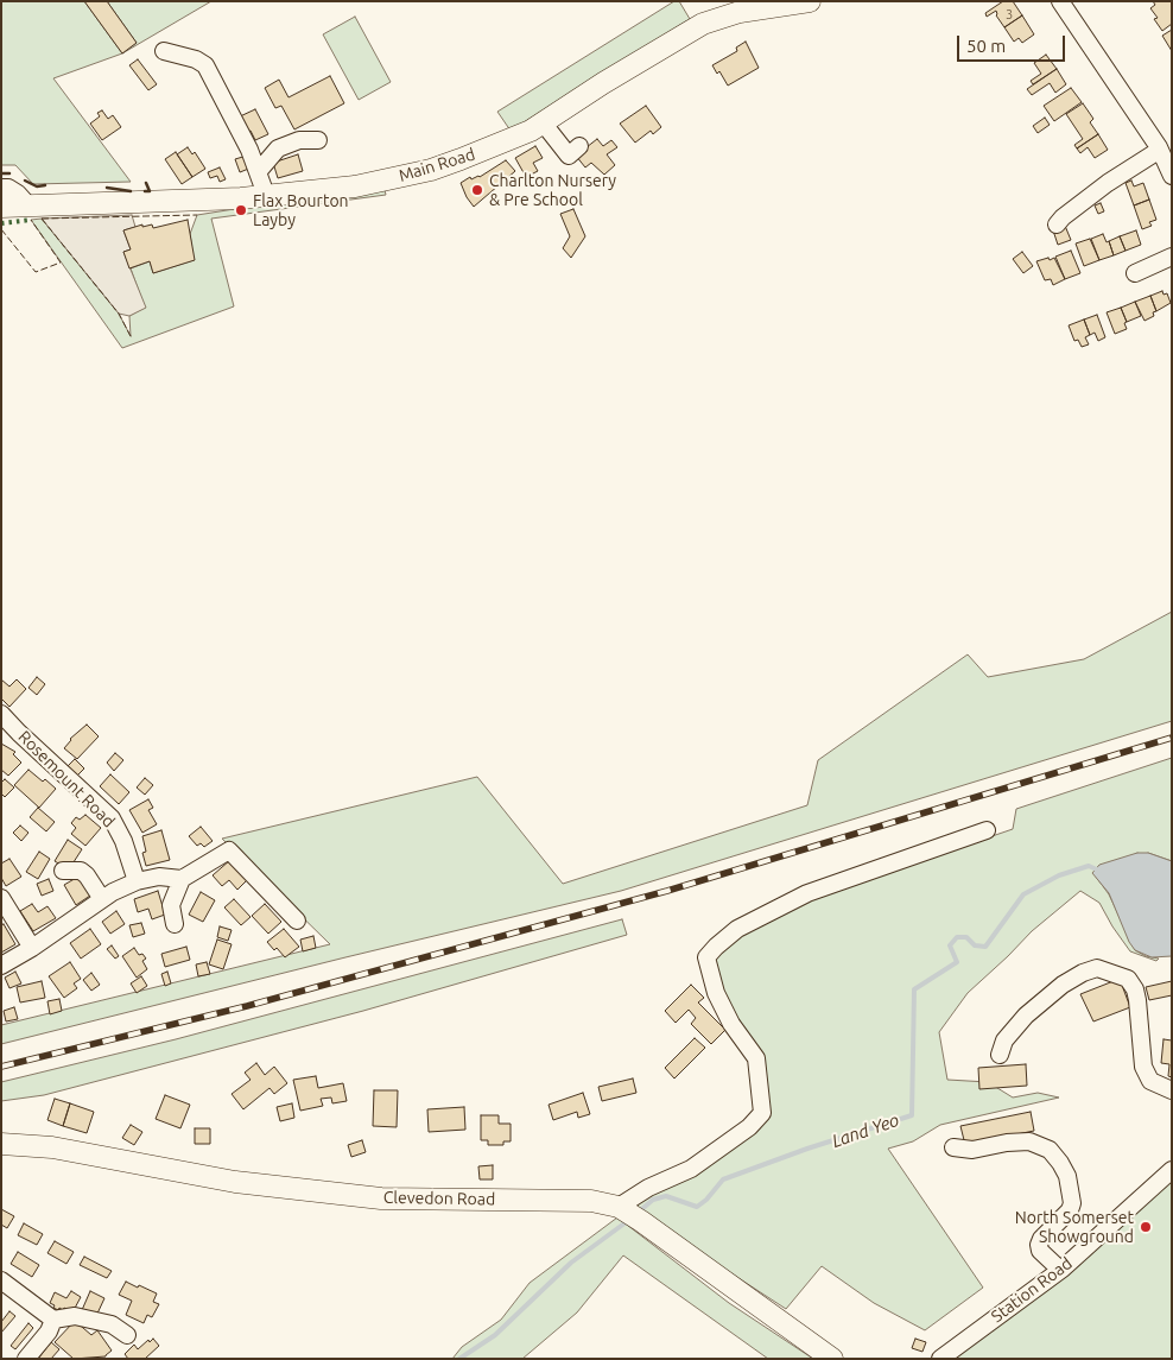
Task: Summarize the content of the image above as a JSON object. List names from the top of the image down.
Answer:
{
  "streets": {
    "main road": ["Main Road", "Clevedon Road"],
    "street": ["Rosemount Road", "Station Road"]
  },
  "water": ["Land Yeo"],
  "places": ["Charlton Nursery & Pre School", "Flax Bourton Layby", "North Somerset Showground"],
  "house_numbers": ["3"],
  "scale_bar": "50 m"
}
